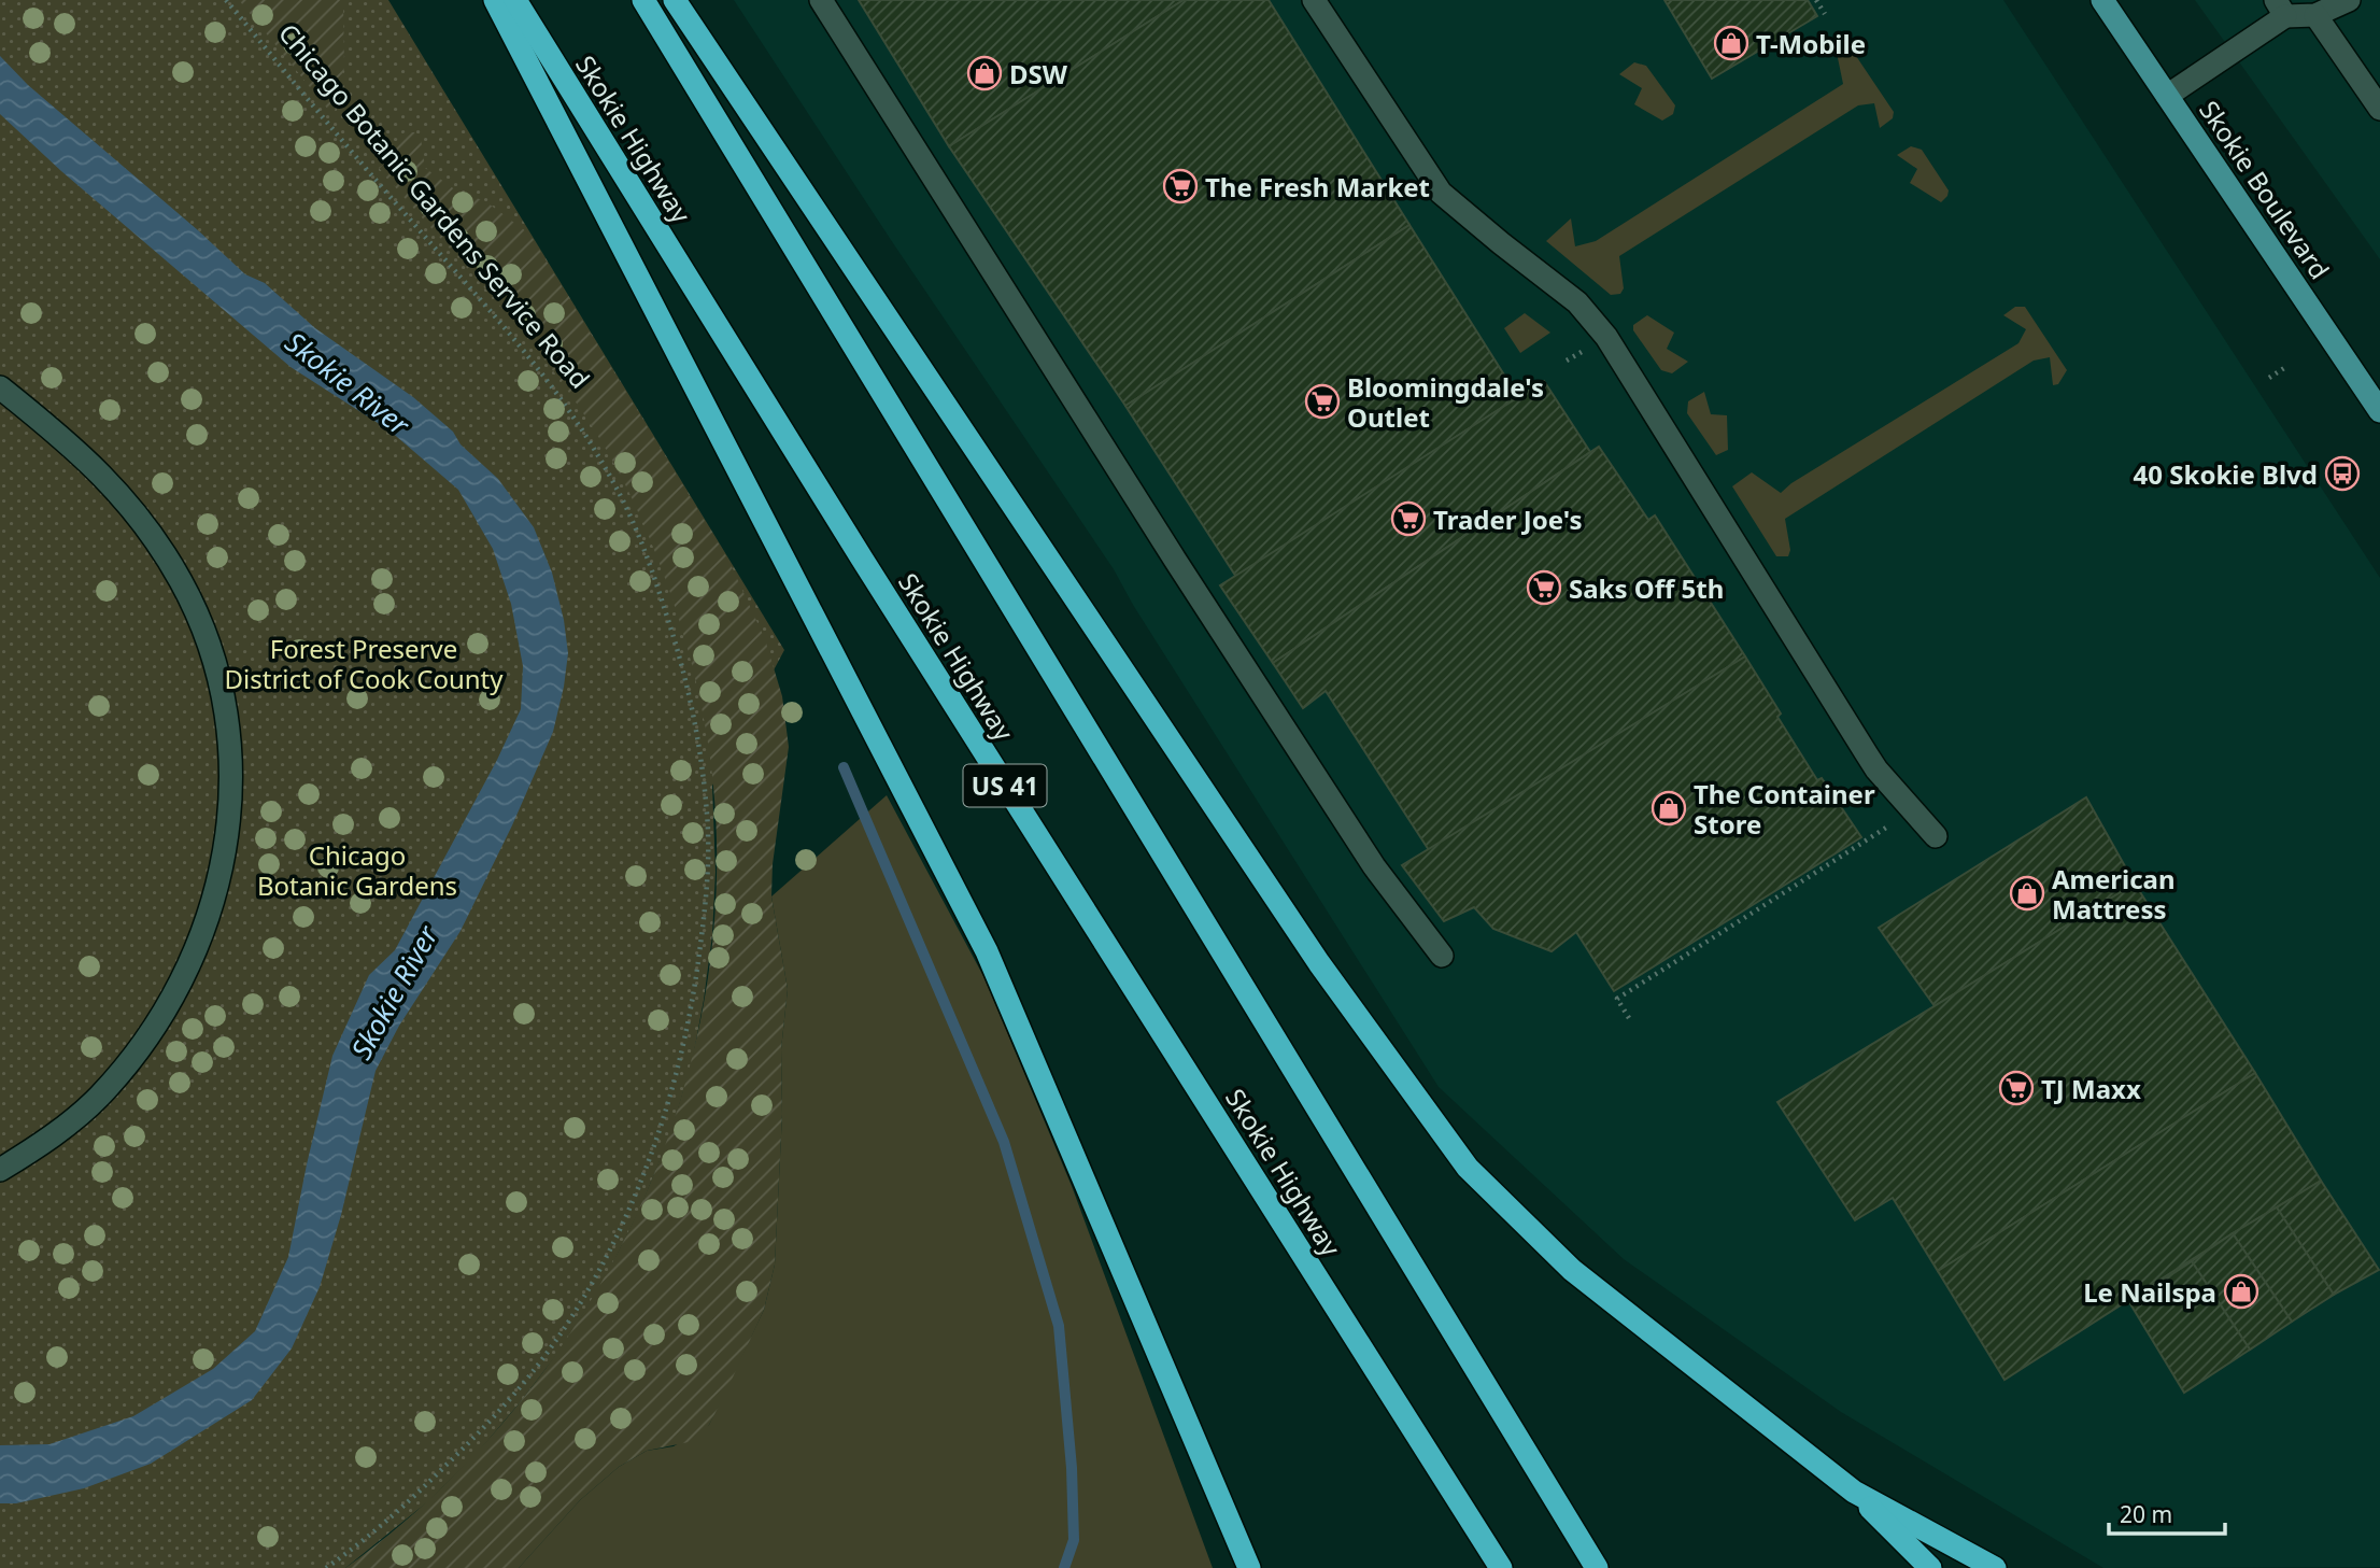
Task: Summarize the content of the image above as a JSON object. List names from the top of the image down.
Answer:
{
  "streets": {
    "highway": ["Skokie Highway", "US 41"],
    "main road": ["Skokie Boulevard"],
    "path": ["Chicago Botanic Gardens Service Road"]
  },
  "water": ["Skokie River"],
  "parks": ["Forest Preserve District of Cook County", "Chicago Botanic Gardens"],
  "places": {
    "shop": [
      "T-Mobile",
      "DSW",
      "The Container Store",
      "American Mattress",
      "Le Nailspa"
    ],
    "supermarket": [
      "The Fresh Market",
      "Bloomingdale's Outlet",
      "Trader Joe's",
      "Saks Off 5th",
      "TJ Maxx"
    ],
    "bus stop": ["40 Skokie Blvd"]
  },
  "scale_bar": "20 m"
}
